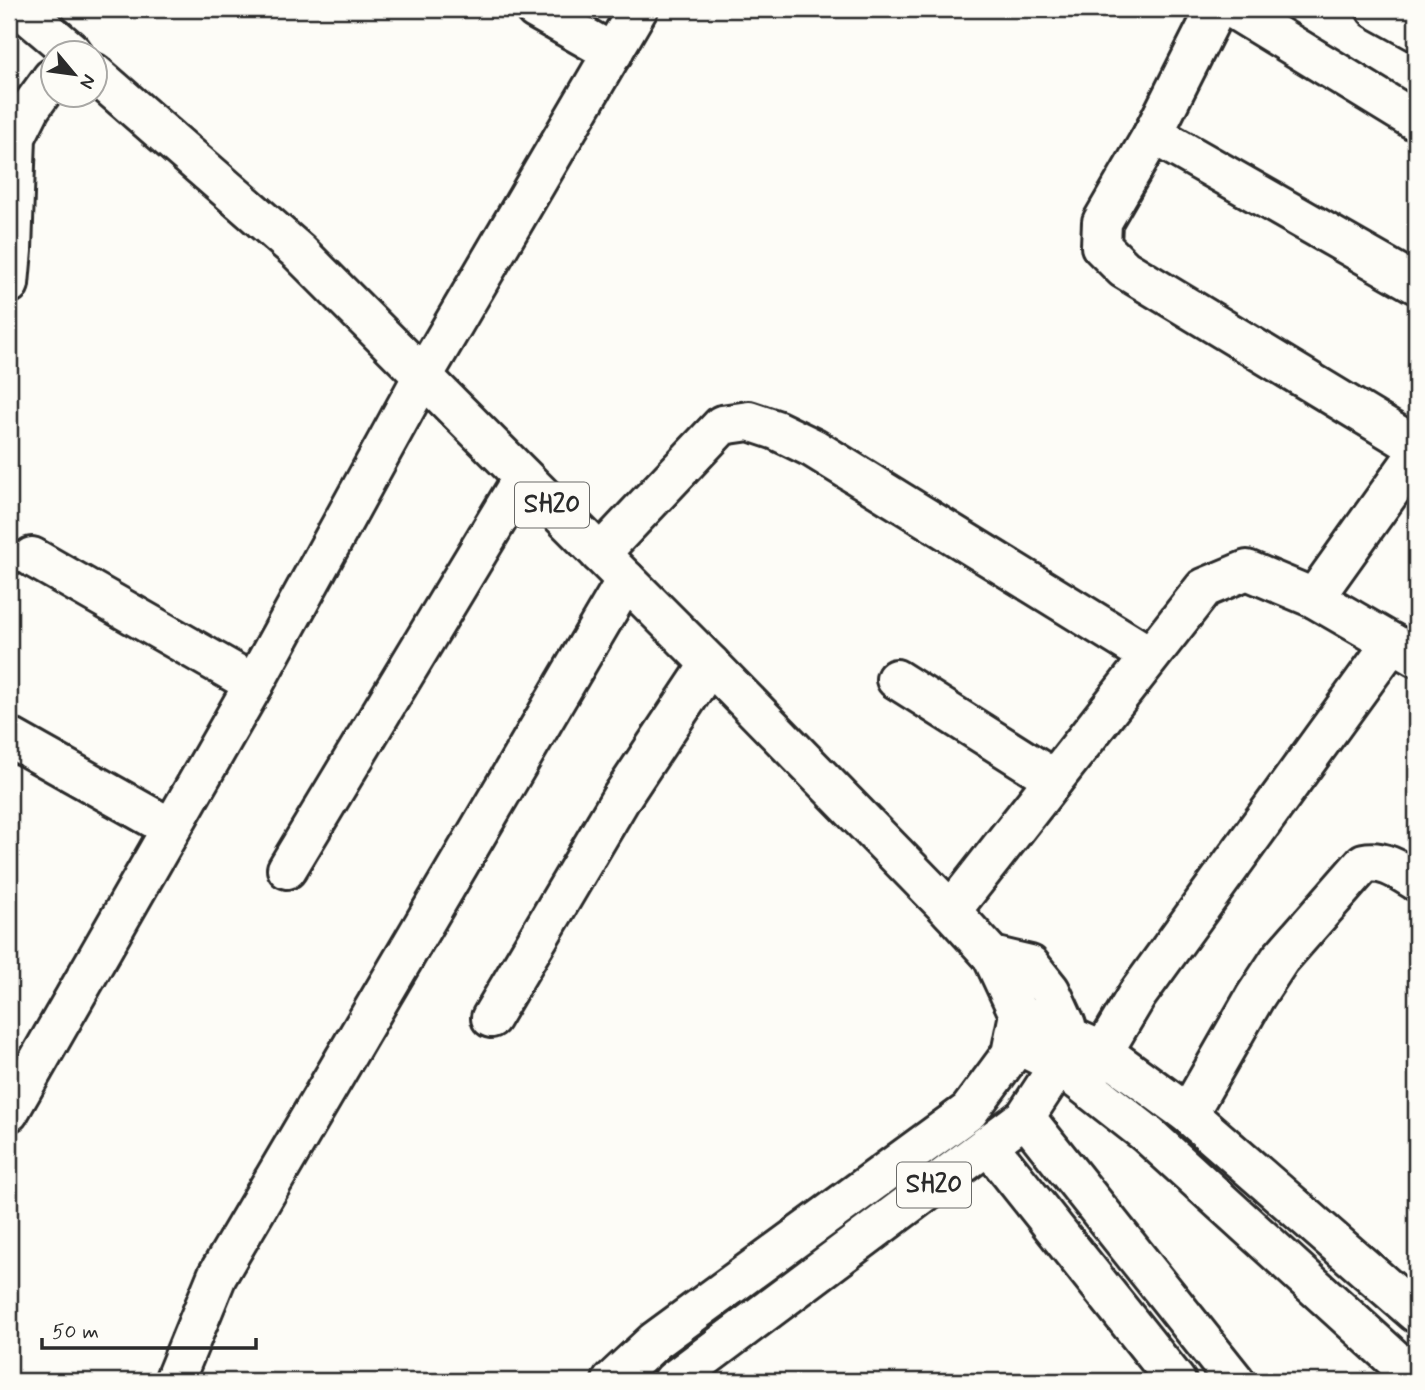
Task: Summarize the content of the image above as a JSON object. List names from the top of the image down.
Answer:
{
  "streets": {
    "street": ["SH20"]
  },
  "scale_bar": "50 m",
  "north": "bottom right"
}
